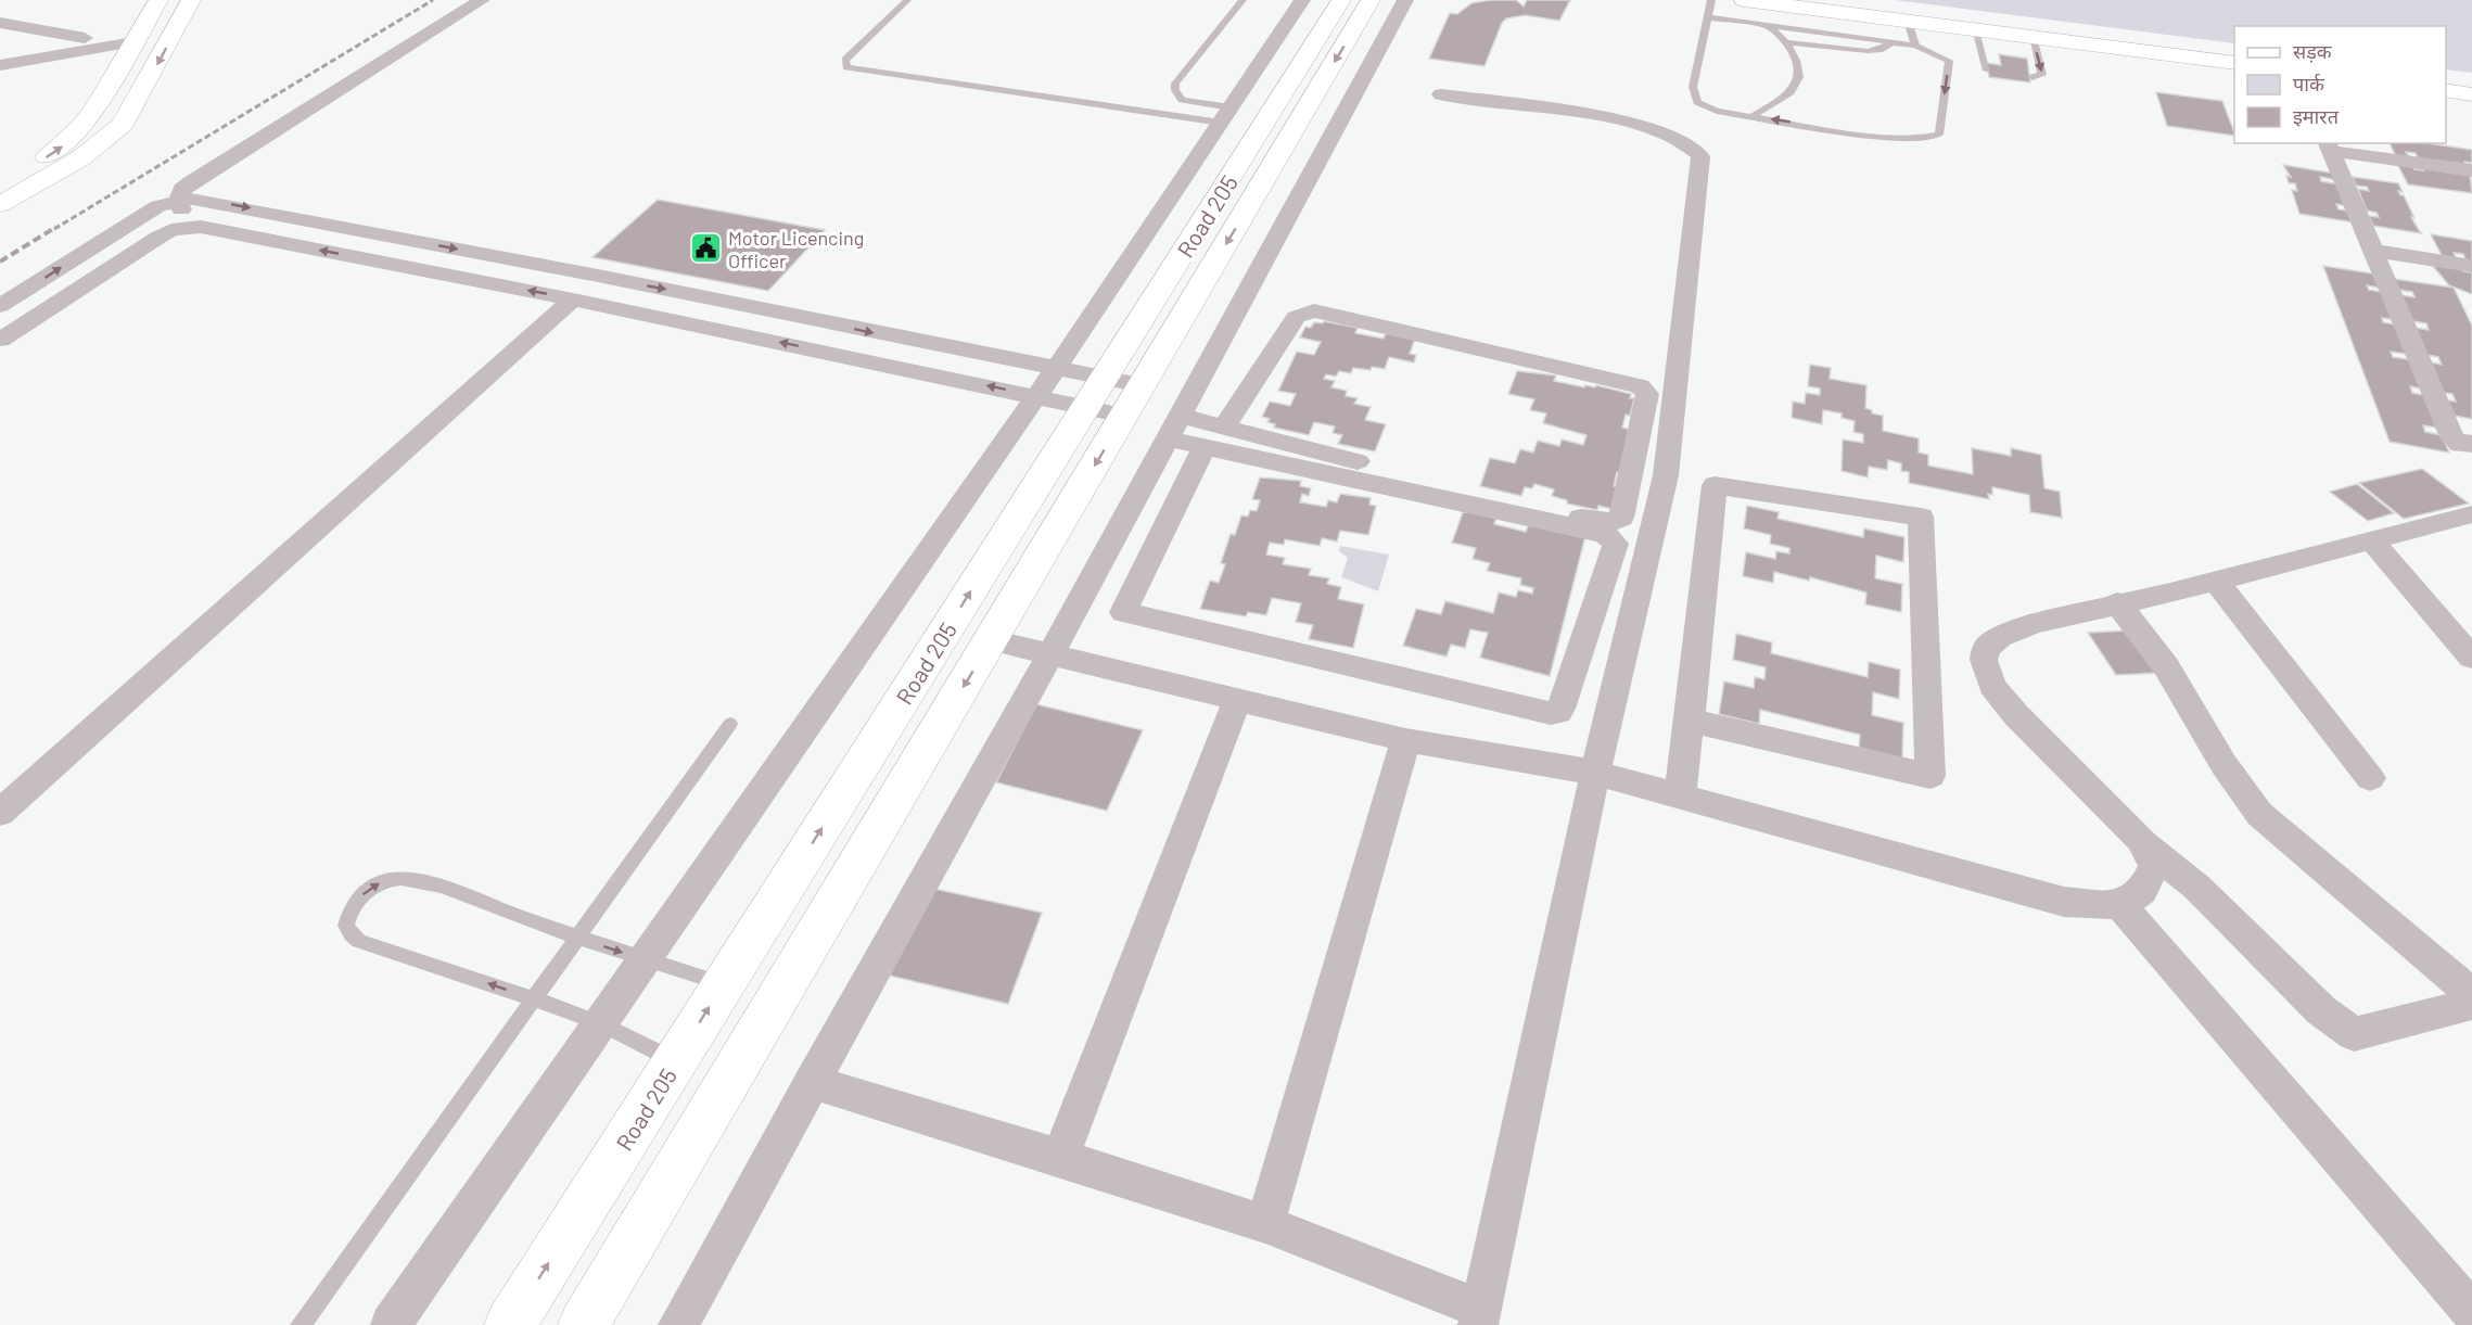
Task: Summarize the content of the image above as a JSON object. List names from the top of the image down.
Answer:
{
  "streets": {
    "main road": ["Road 205"]
  },
  "places": {
    "public building": ["Motor Licencing Officer"]
  },
  "legend": ["सड़क", "पार्क", "इमारत"]
}
